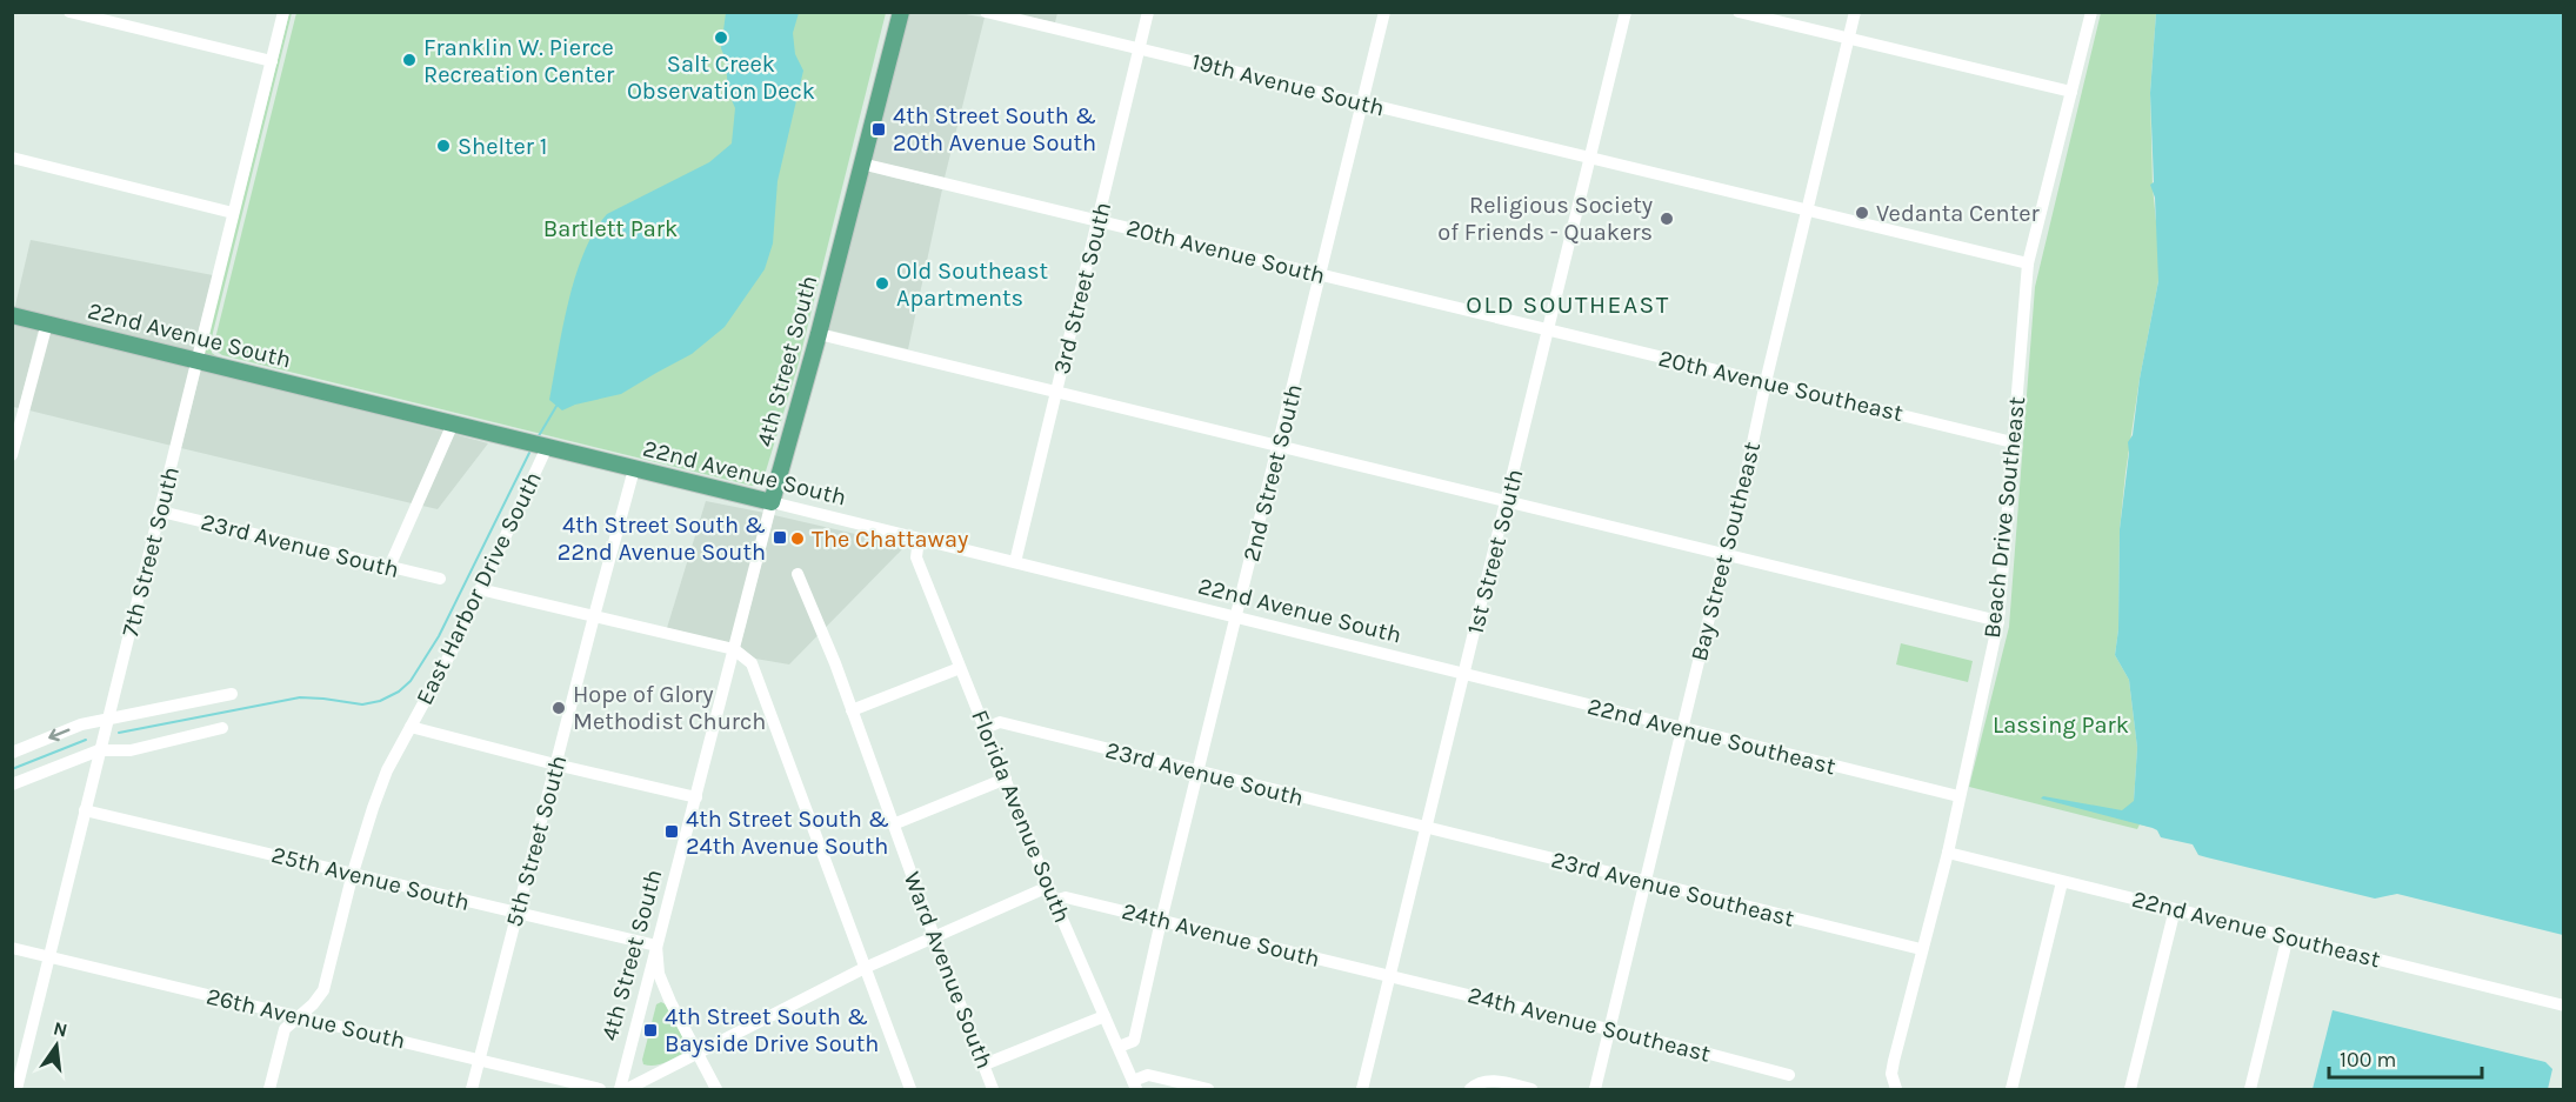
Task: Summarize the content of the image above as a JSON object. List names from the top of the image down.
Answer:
{
  "streets": {
    "main road": ["22nd Avenue South", "4th Street South"],
    "street": [
      "19th Avenue South",
      "20th Avenue South",
      "3rd Street South",
      "20th Avenue Southeast",
      "2nd Street South",
      "Beach Drive Southeast",
      "23rd Avenue South",
      "7th Street South",
      "1st Street South",
      "Bay Street Southeast",
      "East Harbor Drive South",
      "22nd Avenue Southeast",
      "Florida Avenue South",
      "5th Street South",
      "25th Avenue South",
      "23rd Avenue Southeast",
      "24th Avenue South",
      "Ward Avenue South",
      "26th Avenue South",
      "24th Avenue Southeast"
    ]
  },
  "crossings": [
    ["19th Avenue South", "3rd Street South"],
    ["19th Avenue South", "2nd Street South"],
    ["19th Avenue South", "Beach Drive Southeast"],
    ["19th Avenue South", "1st Street South"],
    ["19th Avenue South", "Bay Street Southeast"],
    ["20th Avenue South", "3rd Street South"],
    ["20th Avenue South", "4th Street South"],
    ["20th Avenue South", "20th Avenue Southeast"],
    ["20th Avenue South", "2nd Street South"],
    ["20th Avenue South", "1st Street South"],
    ["3rd Street South", "22nd Avenue South"],
    ["22nd Avenue South", "4th Street South"],
    ["22nd Avenue South", "2nd Street South"],
    ["22nd Avenue South", "7th Street South"],
    ["22nd Avenue South", "1st Street South"],
    ["22nd Avenue South", "East Harbor Drive South"],
    ["22nd Avenue South", "22nd Avenue Southeast"],
    ["22nd Avenue South", "Florida Avenue South"],
    ["22nd Avenue South", "5th Street South"],
    ["4th Street South", "25th Avenue South"],
    ["20th Avenue Southeast", "Beach Drive Southeast"],
    ["20th Avenue Southeast", "1st Street South"],
    ["20th Avenue Southeast", "Bay Street Southeast"],
    ["2nd Street South", "23rd Avenue South"],
    ["2nd Street South", "Florida Avenue South"],
    ["2nd Street South", "24th Avenue South"],
    ["Beach Drive Southeast", "22nd Avenue Southeast"],
    ["Beach Drive Southeast", "23rd Avenue Southeast"],
    ["23rd Avenue South", "7th Street South"],
    ["23rd Avenue South", "1st Street South"],
    ["23rd Avenue South", "Florida Avenue South"],
    ["23rd Avenue South", "23rd Avenue Southeast"],
    ["7th Street South", "25th Avenue South"],
    ["7th Street South", "26th Avenue South"],
    ["1st Street South", "22nd Avenue Southeast"],
    ["1st Street South", "23rd Avenue Southeast"],
    ["1st Street South", "24th Avenue South"],
    ["1st Street South", "24th Avenue Southeast"],
    ["Bay Street Southeast", "22nd Avenue Southeast"],
    ["Bay Street Southeast", "23rd Avenue Southeast"],
    ["Bay Street Southeast", "24th Avenue Southeast"],
    ["East Harbor Drive South", "25th Avenue South"],
    ["East Harbor Drive South", "26th Avenue South"],
    ["Florida Avenue South", "24th Avenue South"],
    ["5th Street South", "25th Avenue South"],
    ["5th Street South", "26th Avenue South"],
    ["24th Avenue South", "24th Avenue Southeast"]
  ],
  "districts": ["OLD SOUTHEAST"],
  "parks": ["Bartlett Park", "Lassing Park"],
  "places": {
    "other": [
      "Salt Creek Observation Deck",
      "Franklin W. Pierce Recreation Center",
      "Shelter 1",
      "Vedanta Center",
      "Religious Society of Friends - Quakers",
      "Old Southeast Apartments",
      "The Chattaway",
      "Hope of Glory Methodist Church"
    ],
    "transit": [
      "4th Street South & 20th Avenue South",
      "4th Street South & 22nd Avenue South",
      "4th Street South & 24th Avenue South",
      "4th Street South & Bayside Drive South"
    ]
  },
  "scale_bar": "100 m",
  "north": "top"
}
